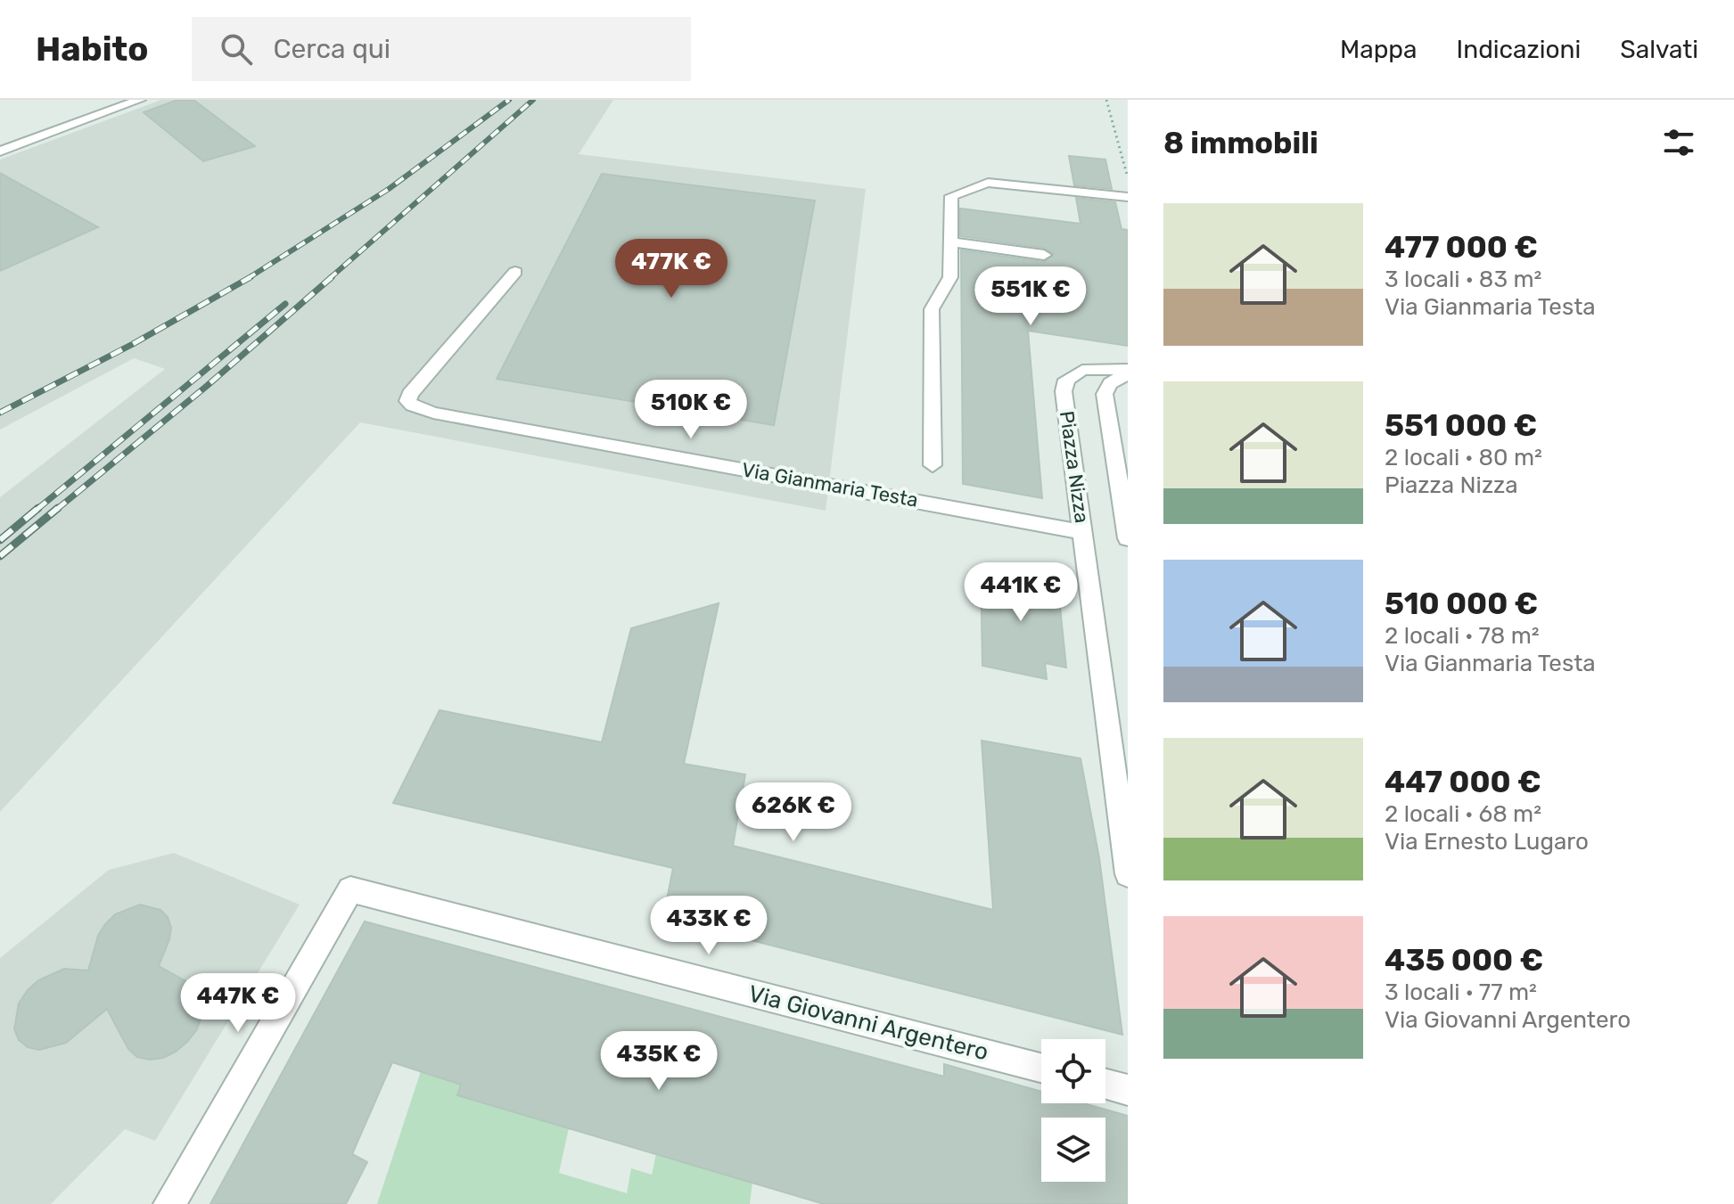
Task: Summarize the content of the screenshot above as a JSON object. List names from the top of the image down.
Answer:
{
  "streets": {
    "street": ["Piazza Nizza", "Via Gianmaria Testa", "Via Giovanni Argentero"]
  },
  "crossings": [
    ["Piazza Nizza", "Via Gianmaria Testa"]
  ],
  "page": {
    "header": "Habito",
    "search": "Cerca qui",
    "nav": ["Mappa", "Indicazioni", "Salvati"],
    "heading": "8 immobili",
    "list": [
      {
        "name": "477 000 €",
        "note": "3 locali · 83 m² · Via Gianmaria Testa"
      },
      {
        "name": "551 000 €",
        "note": "2 locali · 80 m² · Piazza Nizza"
      },
      {
        "name": "510 000 €",
        "note": "2 locali · 78 m² · Via Gianmaria Testa"
      },
      {
        "name": "447 000 €",
        "note": "2 locali · 68 m² · Via Ernesto Lugaro"
      },
      {
        "name": "435 000 €",
        "note": "3 locali · 77 m² · Via Giovanni Argentero"
      }
    ],
    "price": [
      "477K €",
      "551K €",
      "510K €",
      "441K €",
      "626K €",
      "433K €",
      "447K €",
      "435K €"
    ]
  }
}
